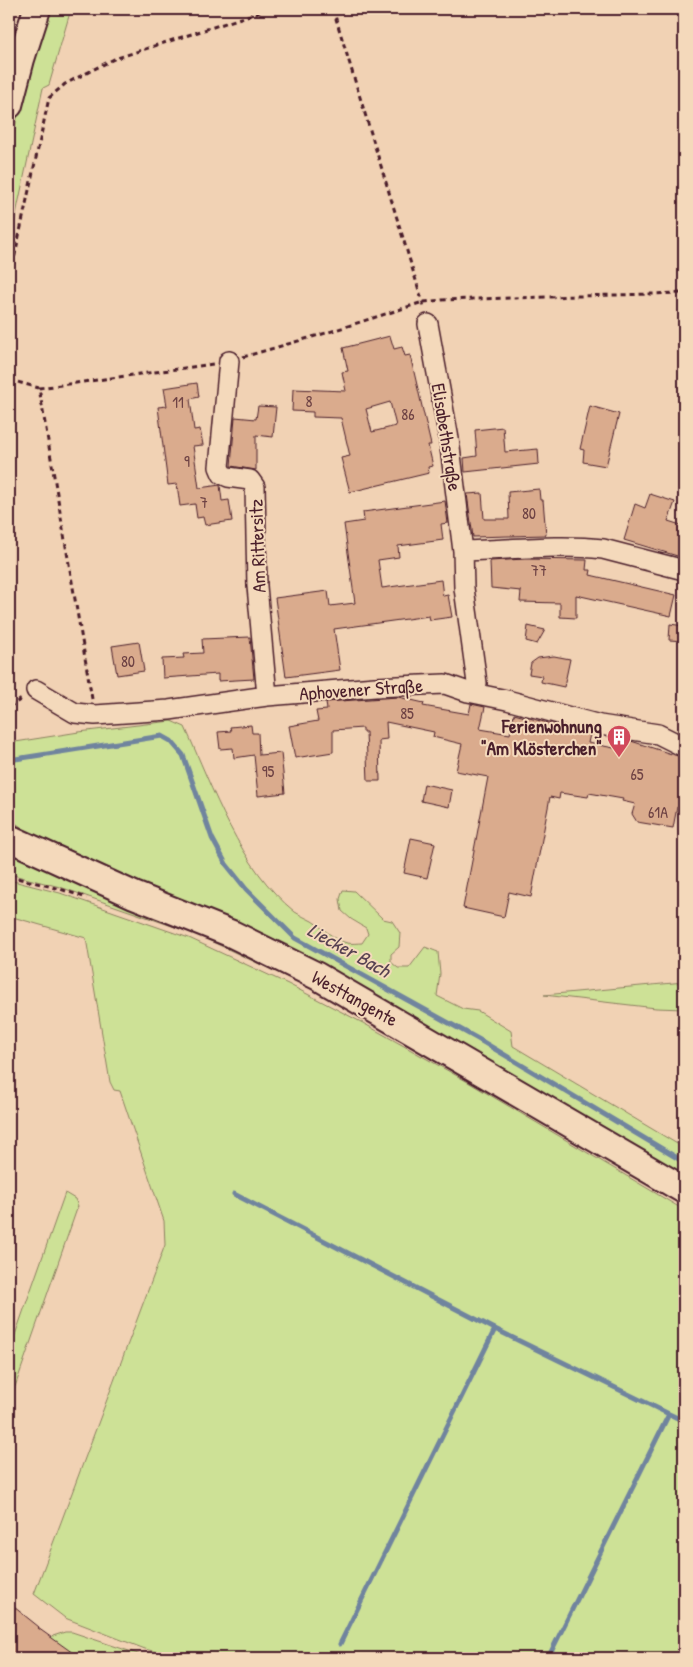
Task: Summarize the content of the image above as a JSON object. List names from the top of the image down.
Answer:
{
  "streets": {
    "main road": ["Westtangente"],
    "street": ["Elisabethstraße", "Am Rittersitz", "Aphovener Straße"]
  },
  "crossings": [
    ["Elisabethstraße", "Aphovener Straße"],
    ["Am Rittersitz", "Aphovener Straße"]
  ],
  "water": ["Liecker Bach"],
  "places": {
    "building": ["Ferienwohnung \"Am Klösterchen\""]
  },
  "house_numbers": [
    "8",
    "11",
    "86",
    "9",
    "7",
    "80",
    "77",
    "80",
    "85",
    "95",
    "65",
    "61A"
  ]
}
